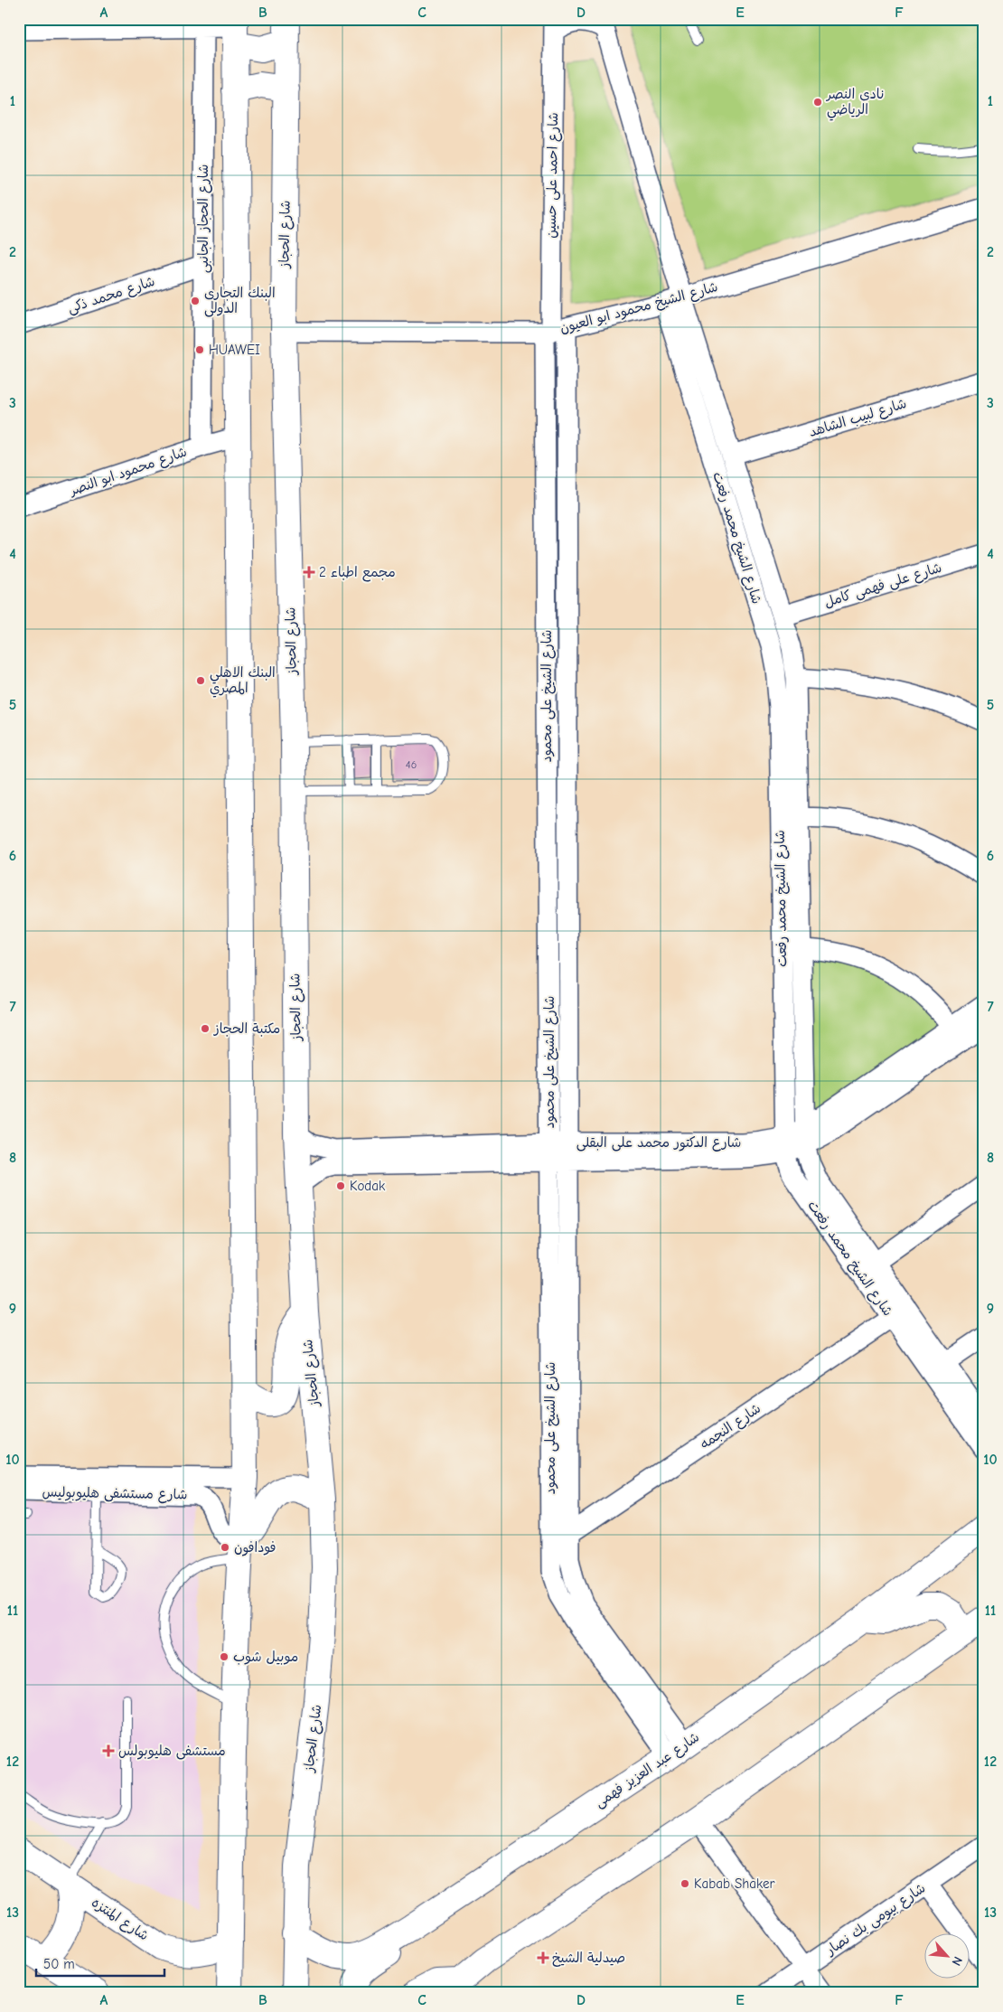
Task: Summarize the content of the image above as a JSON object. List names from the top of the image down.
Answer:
{
  "streets": {
    "main road": ["شارع الحجاز", "شارع عبد العزيز فهمى", "شارع المنتزه"],
    "street": [
      "شارع احمد على حسين",
      "شارع الحجاز الجانبى",
      "شارع محمد ذكى",
      "شارع الشيخ محمود ابو العيون",
      "شارع لبيب الشاهد",
      "شارع محمود ابو النصر",
      "شارع الشيخ محمد رفعت",
      "شارع على فهمى كامل",
      "شارع الشيخ على محمود",
      "شارع الدكتور محمد على البقلى",
      "شارع النجمه",
      "شارع مستشفى هليوبوليس",
      "شارع بيومى بك نصار"
    ]
  },
  "crossings": [
    ["شارع احمد على حسين", "شارع الشيخ محمود ابو العيون"],
    ["شارع احمد على حسين", "شارع الشيخ على محمود"],
    ["شارع الحجاز الجانبى", "شارع محمد ذكى"],
    ["شارع الحجاز الجانبى", "شارع محمود ابو النصر"],
    ["شارع الحجاز", "شارع الشيخ محمود ابو العيون"],
    ["شارع الحجاز", "شارع الدكتور محمد على البقلى"],
    ["شارع الحجاز", "شارع عبد العزيز فهمى"],
    ["شارع الشيخ محمود ابو العيون", "شارع الشيخ محمد رفعت"],
    ["شارع الشيخ محمود ابو العيون", "شارع الشيخ على محمود"],
    ["شارع لبيب الشاهد", "شارع الشيخ محمد رفعت"],
    ["شارع الشيخ محمد رفعت", "شارع على فهمى كامل"],
    ["شارع الشيخ محمد رفعت", "شارع الدكتور محمد على البقلى"],
    ["شارع الشيخ محمد رفعت", "شارع النجمه"],
    ["شارع الشيخ على محمود", "شارع الدكتور محمد على البقلى"],
    ["شارع الشيخ على محمود", "شارع النجمه"],
    ["شارع الشيخ على محمود", "شارع عبد العزيز فهمى"]
  ],
  "places": {
    "other": [
      "نادي النصر الرياضي",
      "البنك التجارى الدولى",
      "HUAWEI",
      "البنك الاهلي المصري",
      "مكتبة الحجاز",
      "Kodak",
      "فودافون",
      "موبيل شوب",
      "Kabab Shaker"
    ],
    "health": ["مجمع اطباء 2", "مستشفى هليوبولس", "صيدلية الشيخ"]
  },
  "house_numbers": ["46"],
  "scale_bar": "50 m",
  "north": "bottom right",
  "grid": {
    "columns": [
      "A",
      "B",
      "C",
      "D",
      "E",
      "F"
    ],
    "rows": [
      "1",
      "2",
      "3",
      "4",
      "5",
      "6",
      "7",
      "8",
      "9",
      "10",
      "11",
      "12",
      "13"
    ]
  }
}
